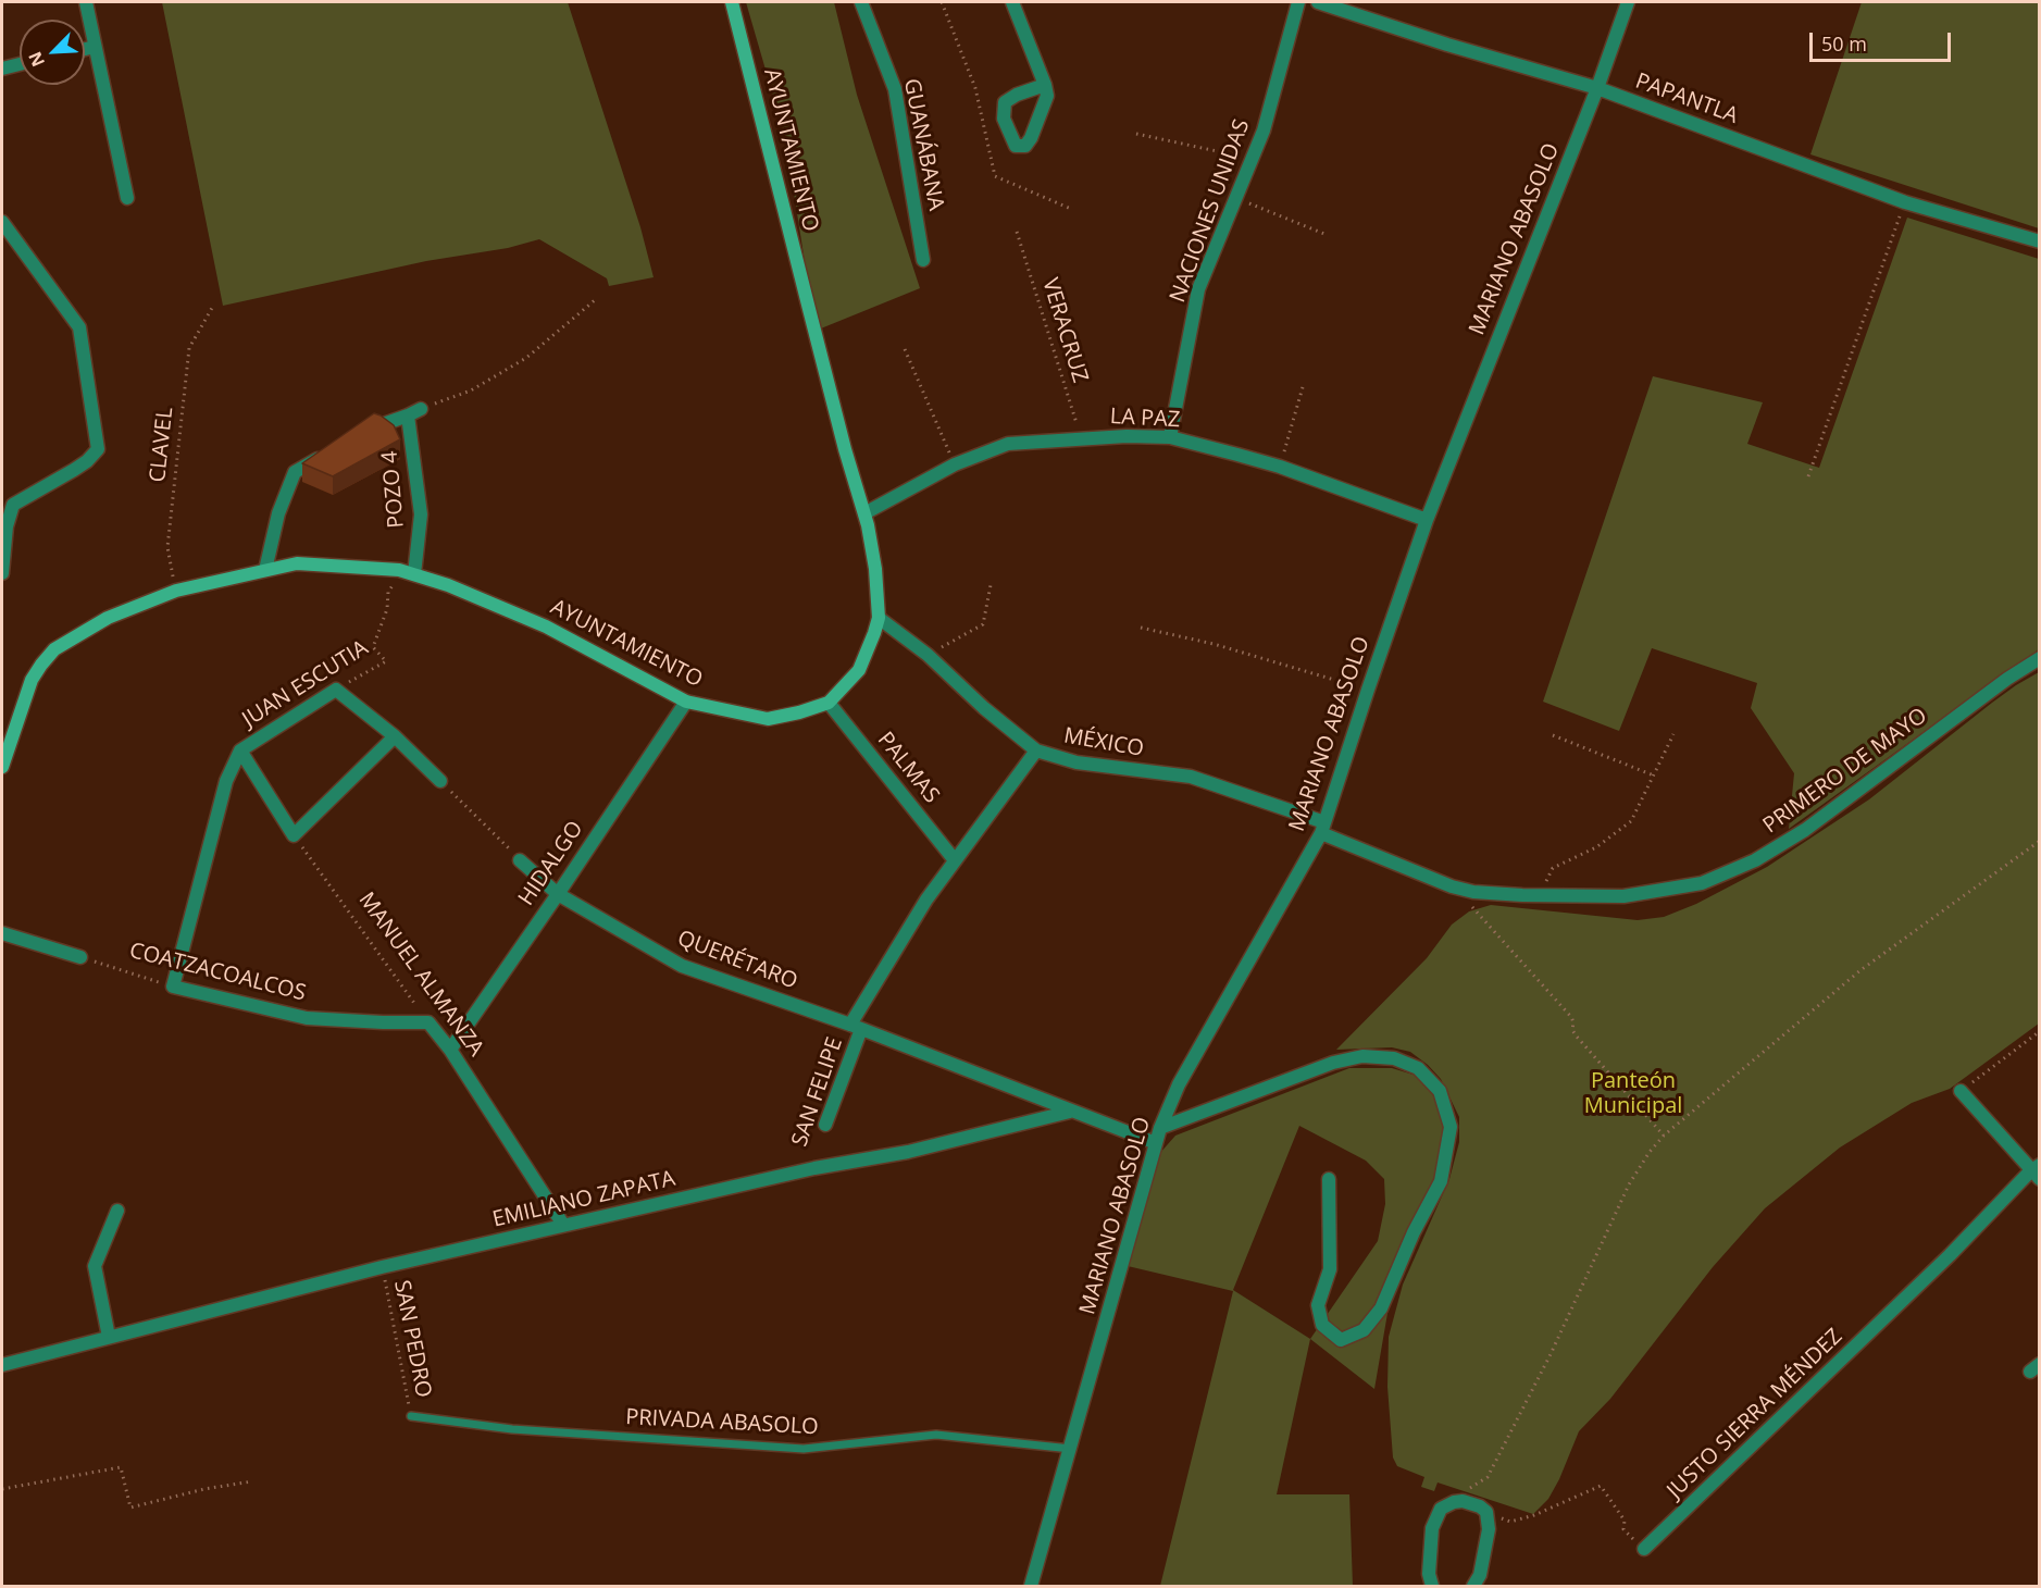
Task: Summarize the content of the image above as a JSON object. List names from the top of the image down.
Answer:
{
  "streets": {
    "street": [
      "PAPANTLA",
      "GUANÁBANA",
      "AYUNTAMIENTO",
      "NACIONES UNIDAS",
      "MARIANO ABASOLO",
      "LA PAZ",
      "POZO 4",
      "JUAN ESCUTIA",
      "MÉXICO",
      "PALMAS",
      "PRIMERO DE MAYO",
      "HIDALGO",
      "QUERÉTARO",
      "COATZACOALCOS",
      "MANUEL ALMANZA",
      "SAN FELIPE",
      "EMILIANO ZAPATA",
      "JUSTO SIERRA MÉNDEZ"
    ],
    "lane": ["PRIVADA ABASOLO"],
    "path": ["VERACRUZ", "CLAVEL", "SAN PEDRO"]
  },
  "crossings": [
    ["PAPANTLA", "MARIANO ABASOLO"],
    ["AYUNTAMIENTO", "LA PAZ"],
    ["AYUNTAMIENTO", "CLAVEL"],
    ["AYUNTAMIENTO", "POZO 4"],
    ["AYUNTAMIENTO", "JUAN ESCUTIA"],
    ["AYUNTAMIENTO", "MÉXICO"],
    ["AYUNTAMIENTO", "PALMAS"],
    ["AYUNTAMIENTO", "HIDALGO"],
    ["NACIONES UNIDAS", "LA PAZ"],
    ["MARIANO ABASOLO", "LA PAZ"],
    ["MARIANO ABASOLO", "MÉXICO"],
    ["MARIANO ABASOLO", "PRIMERO DE MAYO"],
    ["MARIANO ABASOLO", "QUERÉTARO"],
    ["MARIANO ABASOLO", "PRIVADA ABASOLO"],
    ["VERACRUZ", "LA PAZ"],
    ["JUAN ESCUTIA", "COATZACOALCOS"],
    ["MÉXICO", "PRIMERO DE MAYO"],
    ["MÉXICO", "SAN FELIPE"],
    ["PALMAS", "SAN FELIPE"],
    ["HIDALGO", "QUERÉTARO"],
    ["HIDALGO", "MANUEL ALMANZA"],
    ["QUERÉTARO", "SAN FELIPE"],
    ["QUERÉTARO", "EMILIANO ZAPATA"],
    ["COATZACOALCOS", "MANUEL ALMANZA"],
    ["MANUEL ALMANZA", "EMILIANO ZAPATA"],
    ["EMILIANO ZAPATA", "SAN PEDRO"],
    ["SAN PEDRO", "PRIVADA ABASOLO"]
  ],
  "parks": ["Panteón Municipal"],
  "scale_bar": "50 m",
  "north": "bottom left"
}
